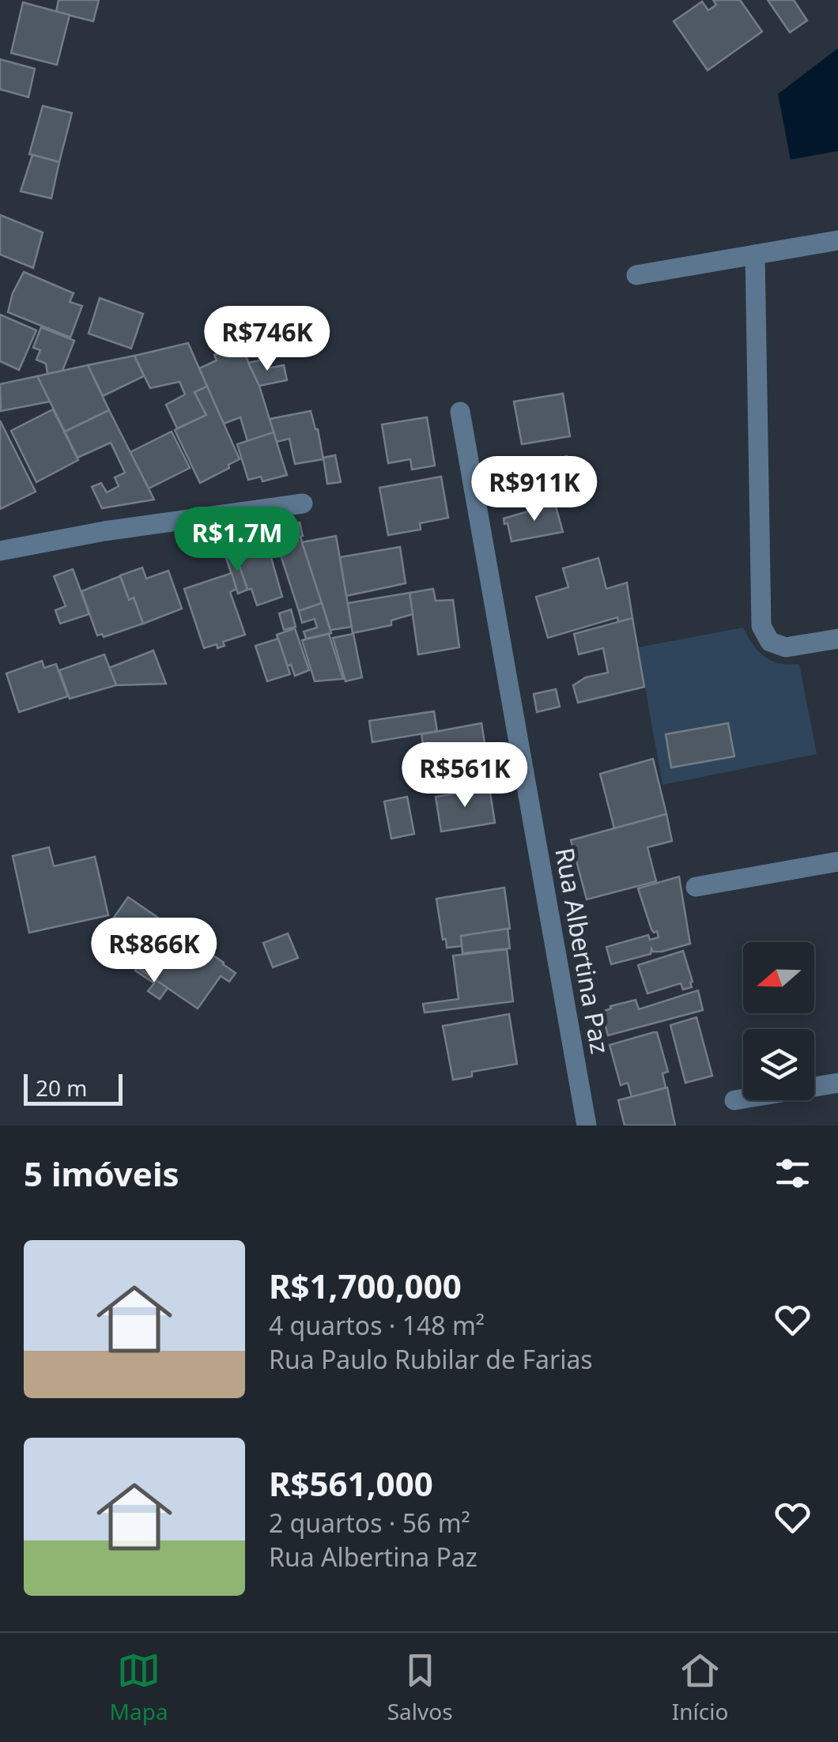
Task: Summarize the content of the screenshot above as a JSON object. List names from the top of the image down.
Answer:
{
  "streets": {
    "street": ["Rua Albertina Paz"]
  },
  "scale_bar": "20 m",
  "north": "left",
  "page": {
    "price": [
      "R$746K",
      "R$911K",
      "R$1.7M",
      "R$561K",
      "R$866K"
    ],
    "scale": "20 m",
    "heading": "5 imóveis",
    "list": [
      {
        "name": "R$1,700,000",
        "note": "4 quartos · 148 m² · Rua Paulo Rubilar de Farias"
      },
      {
        "name": "R$561,000",
        "note": "2 quartos · 56 m² · Rua Albertina Paz"
      }
    ],
    "tabs": ["Mapa", "Salvos", "Início"]
  }
}
